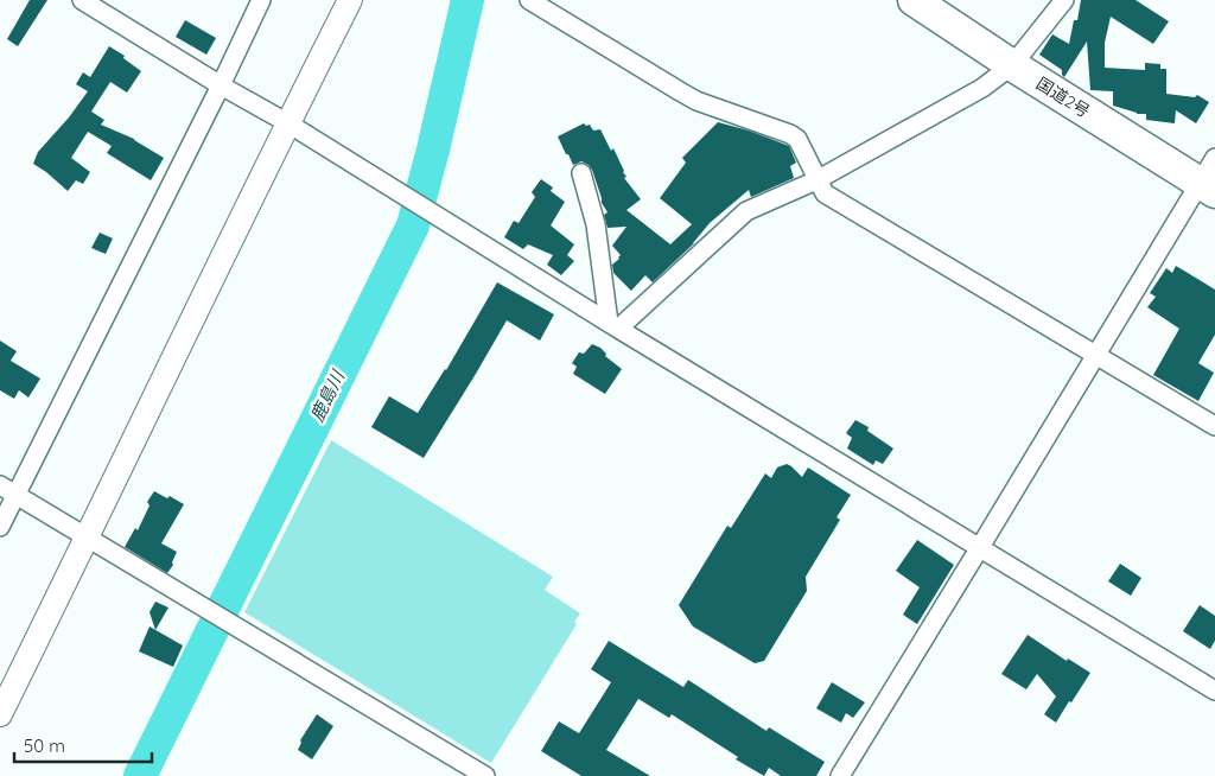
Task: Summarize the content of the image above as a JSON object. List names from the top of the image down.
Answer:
{
  "streets": {
    "highway": ["国道2号"]
  },
  "water": ["鹿島川"],
  "scale_bar": "50 m"
}
